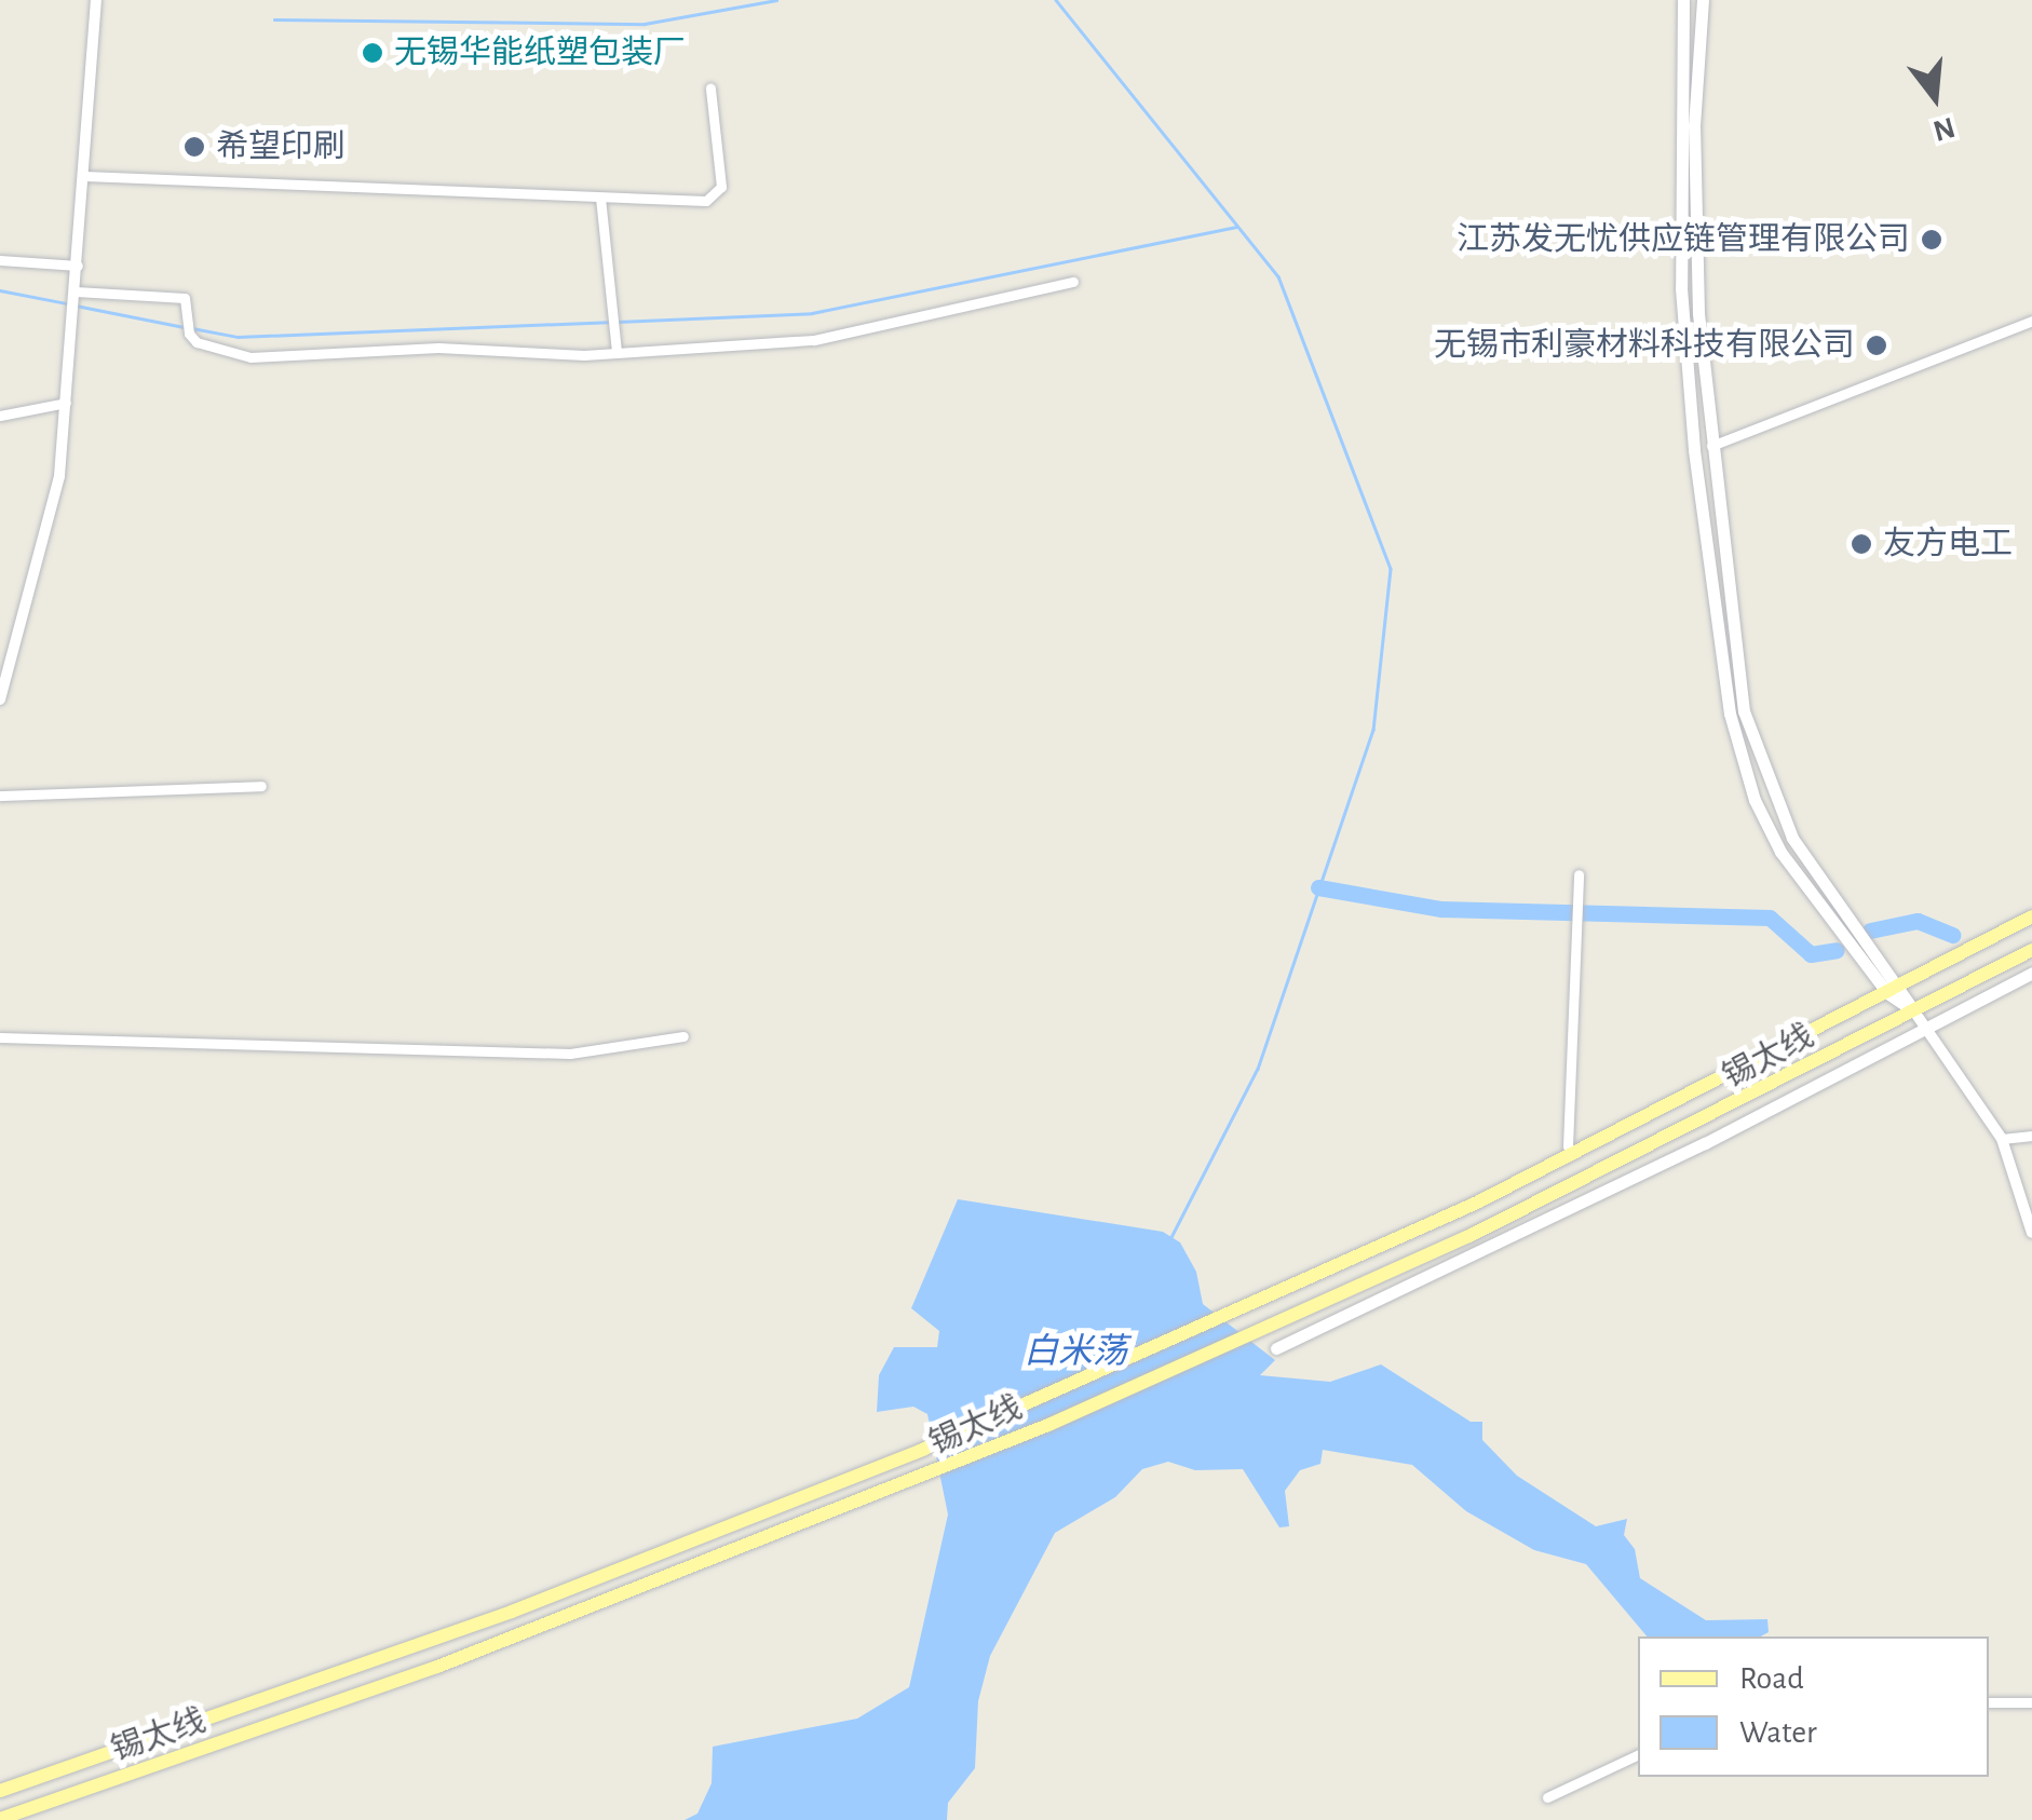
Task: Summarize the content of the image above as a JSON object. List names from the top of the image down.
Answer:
{
  "streets": {
    "main road": ["锡太线"]
  },
  "water": ["白米荡"],
  "places": [
    "无锡华能纸塑包装厂",
    "希望印刷",
    "江苏发无忧供应链管理有限公司",
    "无锡市利豪材料科技有限公司",
    "友方电工"
  ],
  "legend": ["Road", "Water"],
  "north": "bottom"
}
